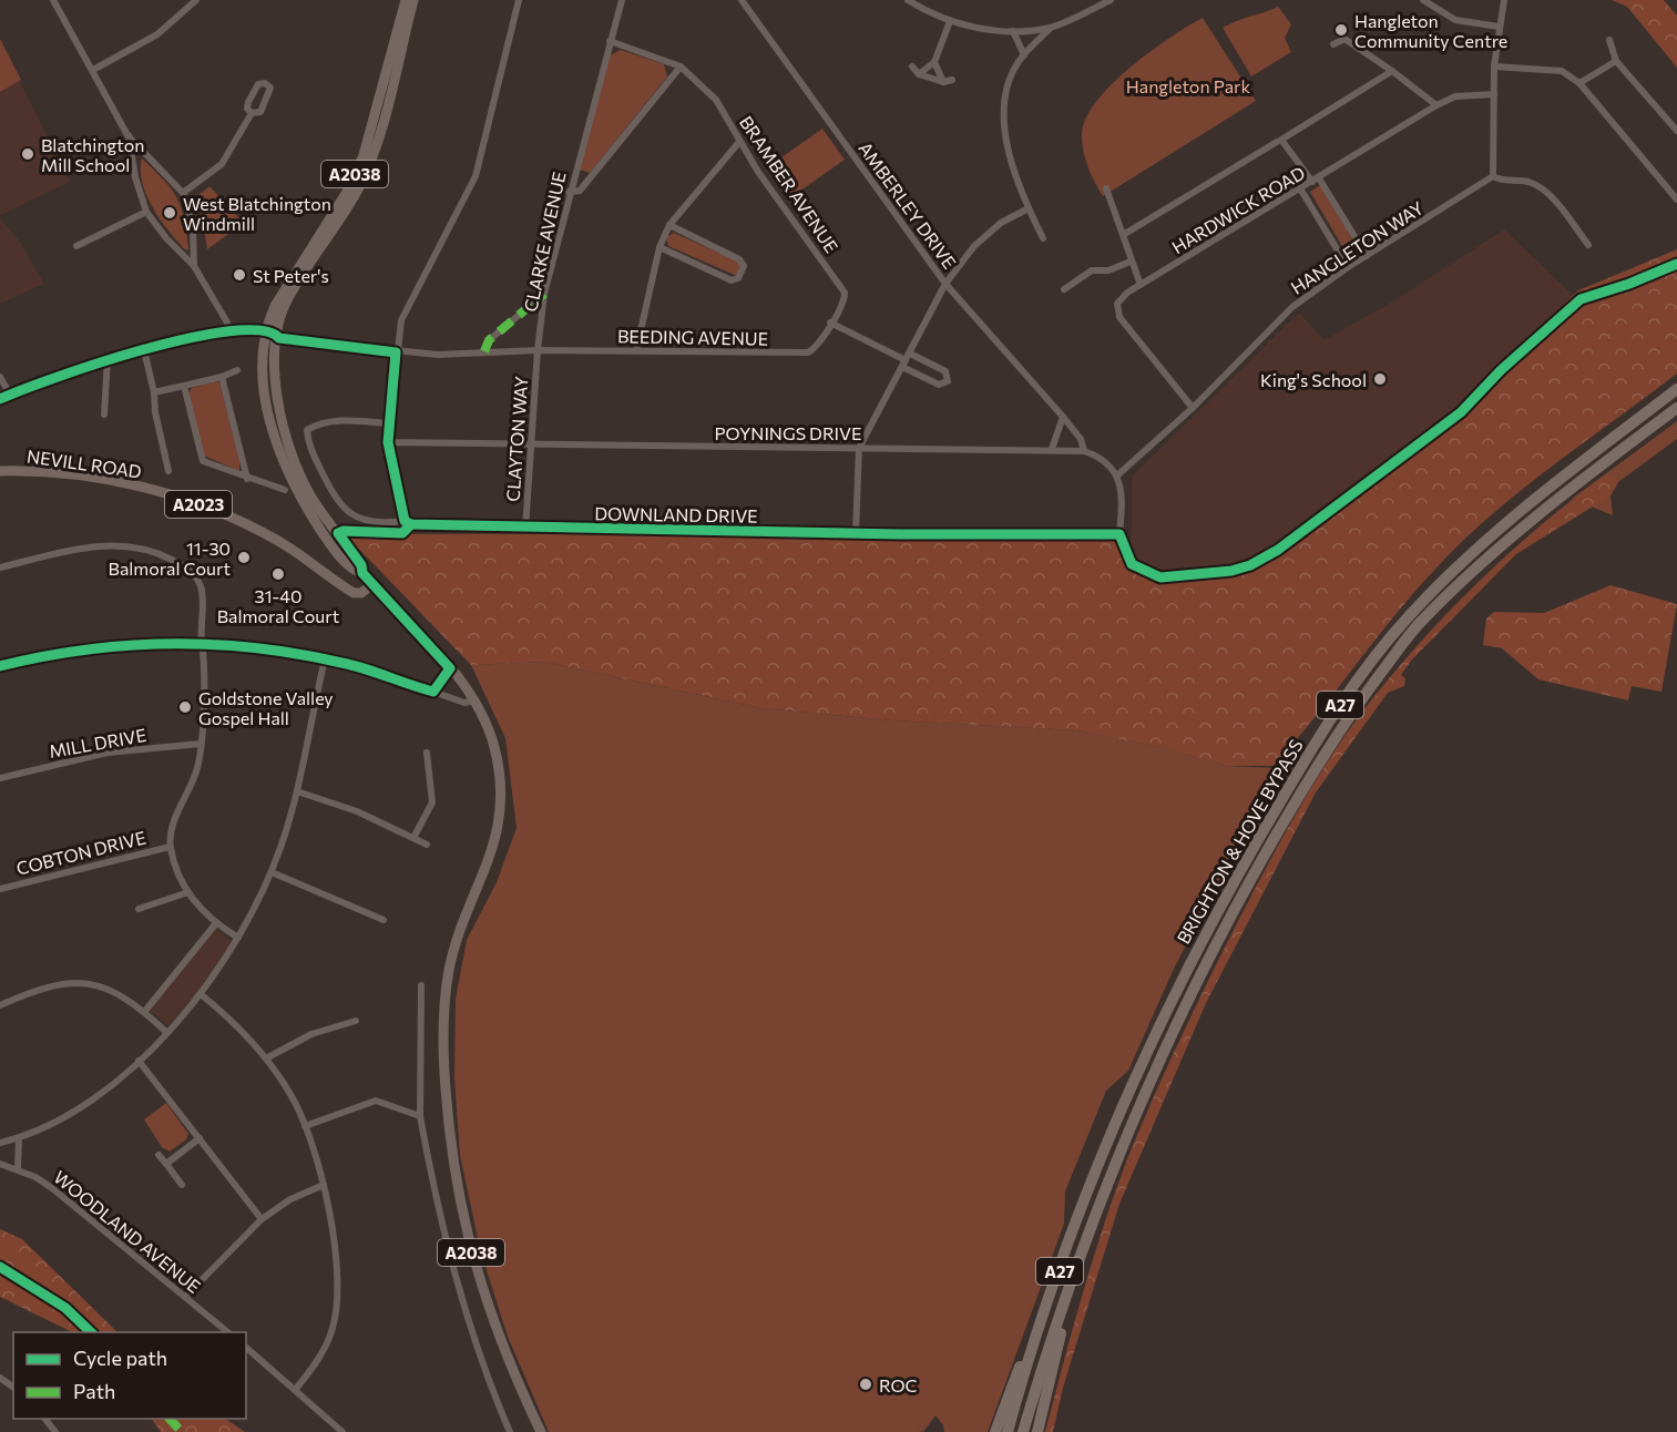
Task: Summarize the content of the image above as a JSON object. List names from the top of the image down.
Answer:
{
  "streets": {
    "highway": ["A27", "BRIGHTON & HOVE BYPASS"],
    "main road": ["A2038", "NEVILL ROAD", "A2023"],
    "street": [
      "BRAMBER AVENUE",
      "AMBERLEY DRIVE",
      "HARDWICK ROAD",
      "CLARKE AVENUE",
      "HANGLETON WAY",
      "BEEDING AVENUE",
      "POYNINGS DRIVE",
      "CLAYTON WAY",
      "DOWNLAND DRIVE",
      "MILL DRIVE",
      "COBTON DRIVE",
      "WOODLAND AVENUE"
    ]
  },
  "crossings": [
    ["A2038", "NEVILL ROAD"],
    ["BRAMBER AVENUE", "CLARKE AVENUE"],
    ["BRAMBER AVENUE", "BEEDING AVENUE"],
    ["AMBERLEY DRIVE", "POYNINGS DRIVE"],
    ["HARDWICK ROAD", "HANGLETON WAY"],
    ["CLARKE AVENUE", "BEEDING AVENUE"],
    ["CLARKE AVENUE", "CLAYTON WAY"],
    ["HANGLETON WAY", "POYNINGS DRIVE"],
    ["HANGLETON WAY", "DOWNLAND DRIVE"],
    ["BEEDING AVENUE", "CLAYTON WAY"],
    ["POYNINGS DRIVE", "CLAYTON WAY"],
    ["POYNINGS DRIVE", "DOWNLAND DRIVE"],
    ["CLAYTON WAY", "DOWNLAND DRIVE"],
    ["A27", "BRIGHTON & HOVE BYPASS"]
  ],
  "parks": ["Hangleton Park"],
  "places": [
    "Hangleton Community Centre",
    "Blatchington Mill School",
    "West Blatchington Windmill",
    "St Peter's",
    "King's School",
    "11-30 Balmoral Court",
    "31-40 Balmoral Court",
    "Goldstone Valley Gospel Hall",
    "ROC"
  ],
  "legend": ["Cycle path", "Path"]
}
